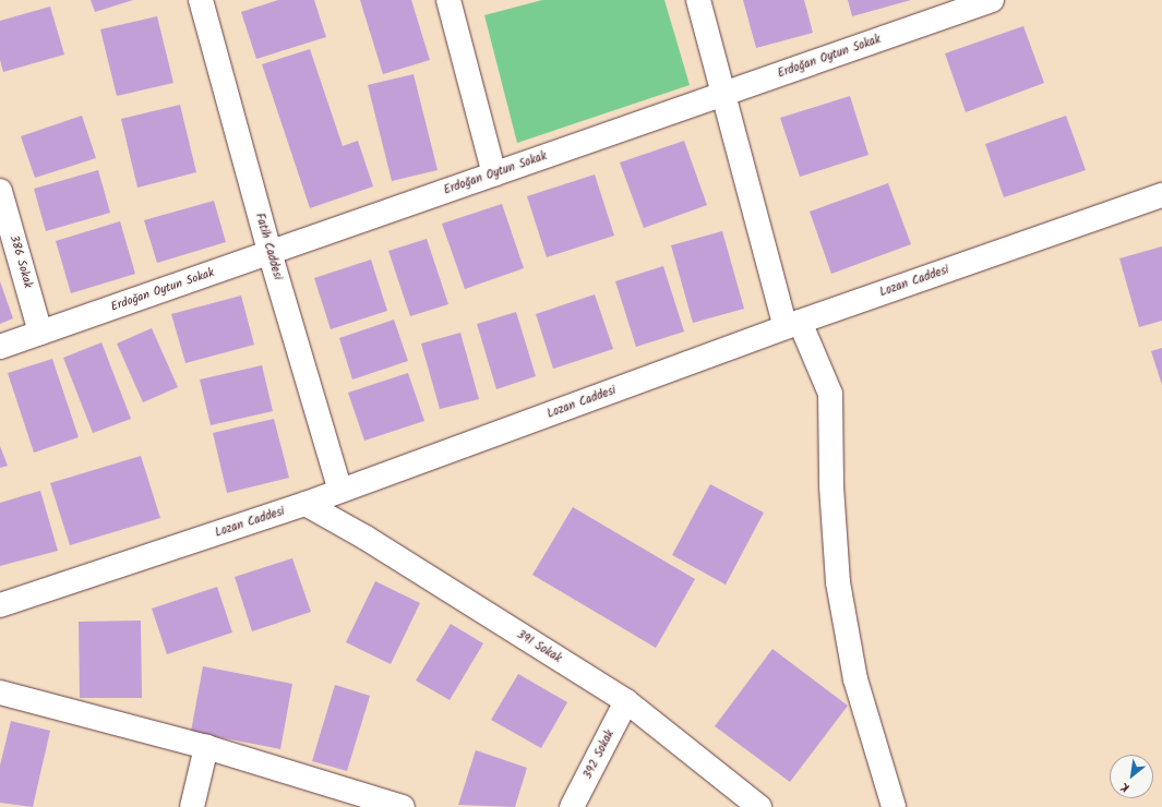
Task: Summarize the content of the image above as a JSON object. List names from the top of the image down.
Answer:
{
  "streets": {
    "street": [
      "Erdoğan Oytun Sokak",
      "Fatih Caddesi",
      "386 Sokak",
      "Lozan Caddesi",
      "391 Sokak",
      "392 Sokak"
    ]
  },
  "crossings": [
    ["Erdoğan Oytun Sokak", "Fatih Caddesi"],
    ["Erdoğan Oytun Sokak", "386 Sokak"],
    ["Fatih Caddesi", "Lozan Caddesi"],
    ["Lozan Caddesi", "391 Sokak"],
    ["391 Sokak", "392 Sokak"]
  ],
  "north": "bottom left"
}
